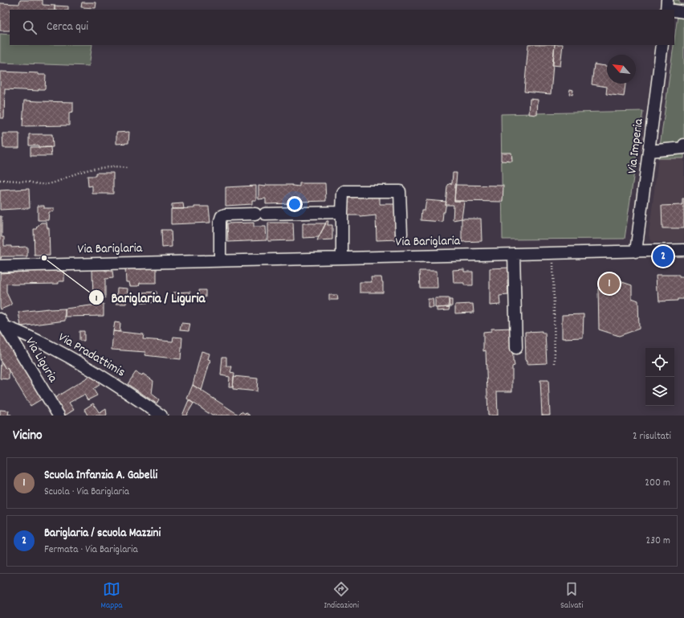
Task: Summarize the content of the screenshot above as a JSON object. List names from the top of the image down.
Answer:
{
  "streets": {
    "street": [
      "Via Imperia",
      "Via Bariglaria",
      "Via Pradattimis",
      "Via Liguria"
    ]
  },
  "crossings": [
    ["Via Imperia", "Via Bariglaria"],
    ["Via Pradattimis", "Via Liguria"]
  ],
  "places": ["Bariglaria / Liguria"],
  "north": "top left",
  "page": {
    "search": "Cerca qui",
    "pins": ["2", "1"],
    "heading": ["Vicino", "2 risultati"],
    "list": [
      {
        "mark": "1",
        "name": "Scuola Infanzia A. Gabelli",
        "note": "Scuola · Via Bariglaria",
        "value": "200 m"
      },
      {
        "mark": "2",
        "name": "Bariglaria / scuola Mazzini",
        "note": "Fermata · Via Bariglaria",
        "value": "230 m"
      }
    ],
    "nav": ["Mappa", "Indicazioni", "Salvati"]
  }
}
